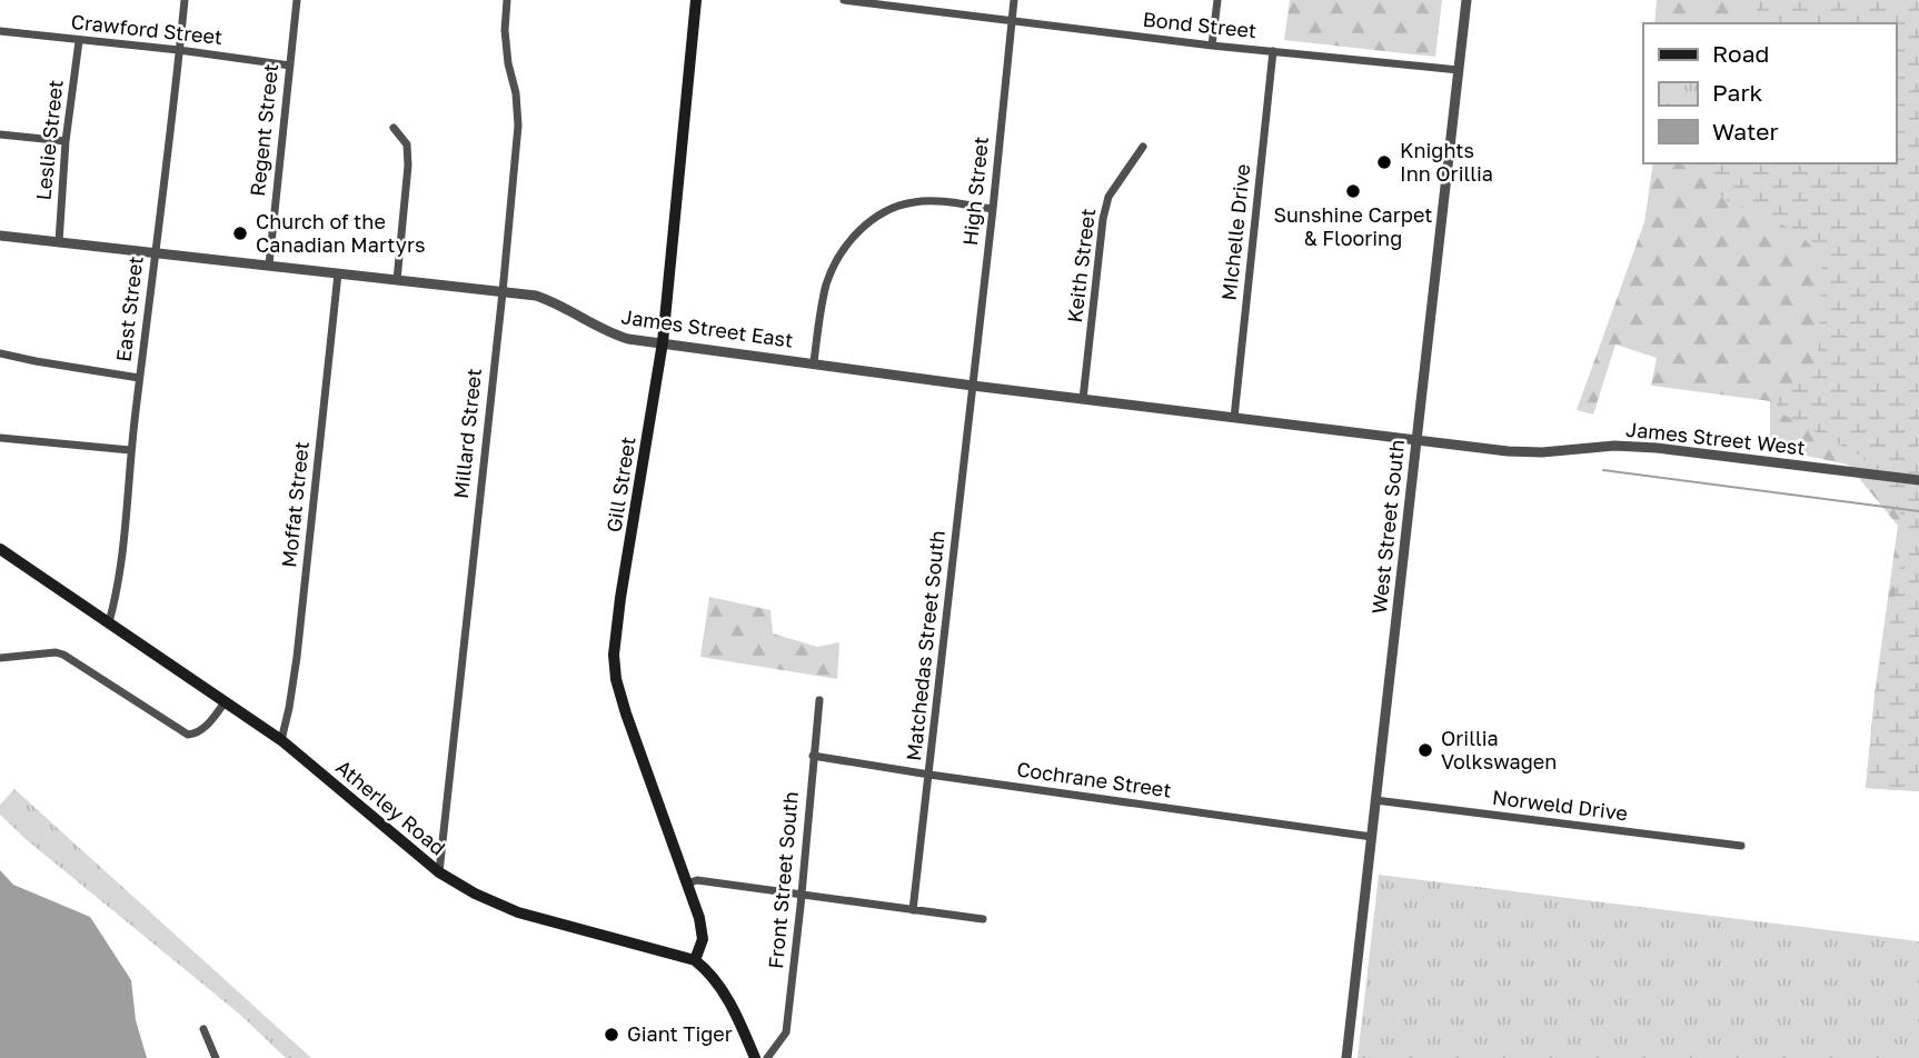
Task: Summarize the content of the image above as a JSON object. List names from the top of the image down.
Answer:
{
  "streets": {
    "main road": ["Gill Street", "Atherley Road"],
    "street": [
      "Bond Street",
      "Crawford Street",
      "Regent Street",
      "Leslie Street",
      "High Street",
      "MIchelle Drive",
      "Keith Street",
      "East Street",
      "James Street East",
      "Millard Street",
      "James Street West",
      "Moffat Street",
      "West Street South",
      "Matchedas Street South",
      "Cochrane Street",
      "Norweld Drive",
      "Front Street South"
    ]
  },
  "crossings": [
    ["Bond Street", "High Street"],
    ["Bond Street", "MIchelle Drive"],
    ["Bond Street", "West Street South"],
    ["Crawford Street", "Regent Street"],
    ["Crawford Street", "Leslie Street"],
    ["Crawford Street", "East Street"],
    ["Regent Street", "James Street East"],
    ["Leslie Street", "James Street East"],
    ["High Street", "James Street East"],
    ["High Street", "Matchedas Street South"],
    ["MIchelle Drive", "James Street East"],
    ["Keith Street", "James Street East"],
    ["East Street", "James Street East"],
    ["East Street", "Atherley Road"],
    ["James Street East", "Millard Street"],
    ["James Street East", "James Street West"],
    ["James Street East", "Gill Street"],
    ["James Street East", "Moffat Street"],
    ["James Street East", "West Street South"],
    ["James Street East", "Matchedas Street South"],
    ["Millard Street", "Atherley Road"],
    ["James Street West", "West Street South"],
    ["Gill Street", "Atherley Road"],
    ["Moffat Street", "Atherley Road"],
    ["West Street South", "Cochrane Street"],
    ["West Street South", "Norweld Drive"],
    ["Matchedas Street South", "Cochrane Street"],
    ["Cochrane Street", "Front Street South"]
  ],
  "places": [
    "Knights Inn Orillia",
    "Sunshine Carpet & Flooring",
    "Church of the Canadian Martyrs",
    "Orillia Volkswagen",
    "Giant Tiger"
  ],
  "legend": ["Road", "Park", "Water"]
}
